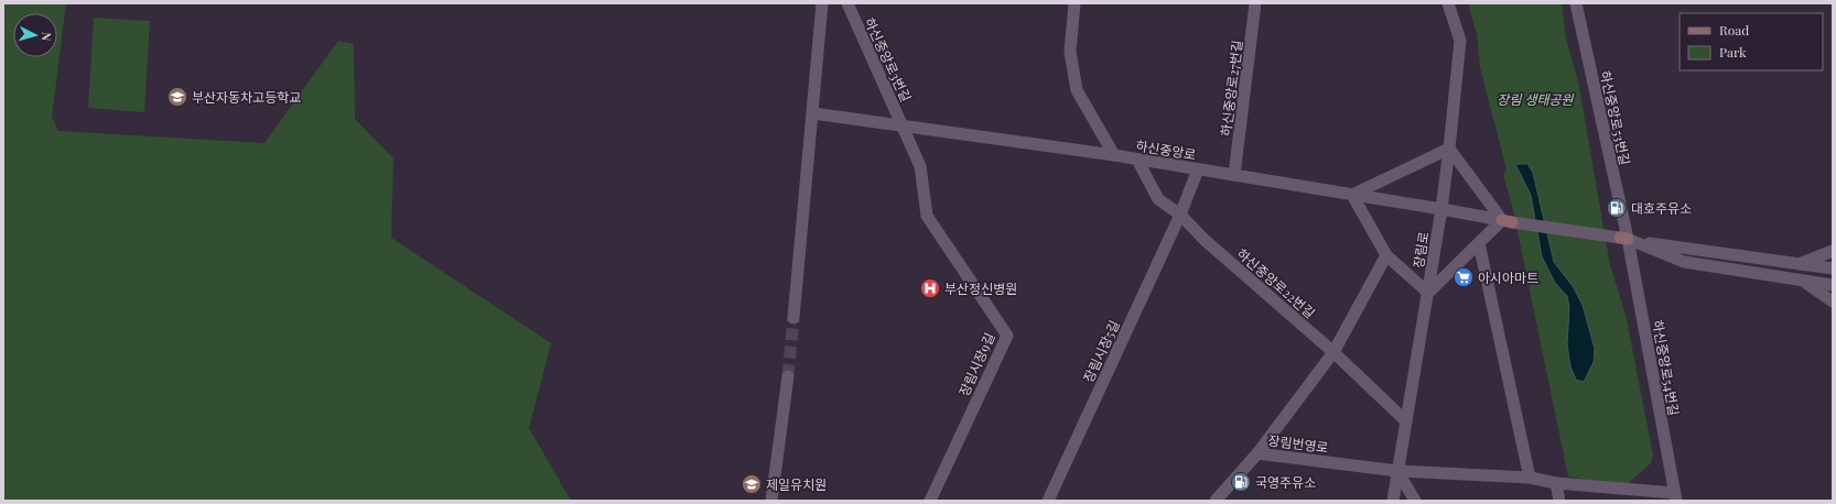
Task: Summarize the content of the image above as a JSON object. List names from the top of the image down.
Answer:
{
  "streets": {
    "street": [
      "하신중앙로3번길",
      "하신중앙로27번길",
      "하신중앙로53번길",
      "하신중앙로",
      "장림로",
      "하신중앙로22번길",
      "장림시장5길",
      "장림시장9길",
      "하신중앙로54번길",
      "장림번영로"
    ]
  },
  "crossings": [
    ["하신중앙로3번길", "하신중앙로"],
    ["하신중앙로3번길", "장림시장9길"],
    ["하신중앙로27번길", "하신중앙로"],
    ["하신중앙로53번길", "하신중앙로"],
    ["하신중앙로53번길", "하신중앙로54번길"],
    ["하신중앙로", "장림로"],
    ["하신중앙로", "하신중앙로22번길"],
    ["하신중앙로", "장림시장5길"],
    ["하신중앙로", "장림시장9길"],
    ["하신중앙로", "하신중앙로54번길"],
    ["장림로", "하신중앙로22번길"],
    ["장림로", "장림번영로"],
    ["하신중앙로22번길", "장림시장5길"],
    ["하신중앙로54번길", "장림번영로"]
  ],
  "parks": ["장림 생태공원"],
  "places": {
    "school or university": ["부산자동차고등학교", "제일유치원"],
    "fuel station": ["대호주유소", "국영주유소"],
    "supermarket": ["아시아마트"],
    "hospital": ["부산정신병원"]
  },
  "legend": ["Road", "Park"],
  "north": "right"
}
